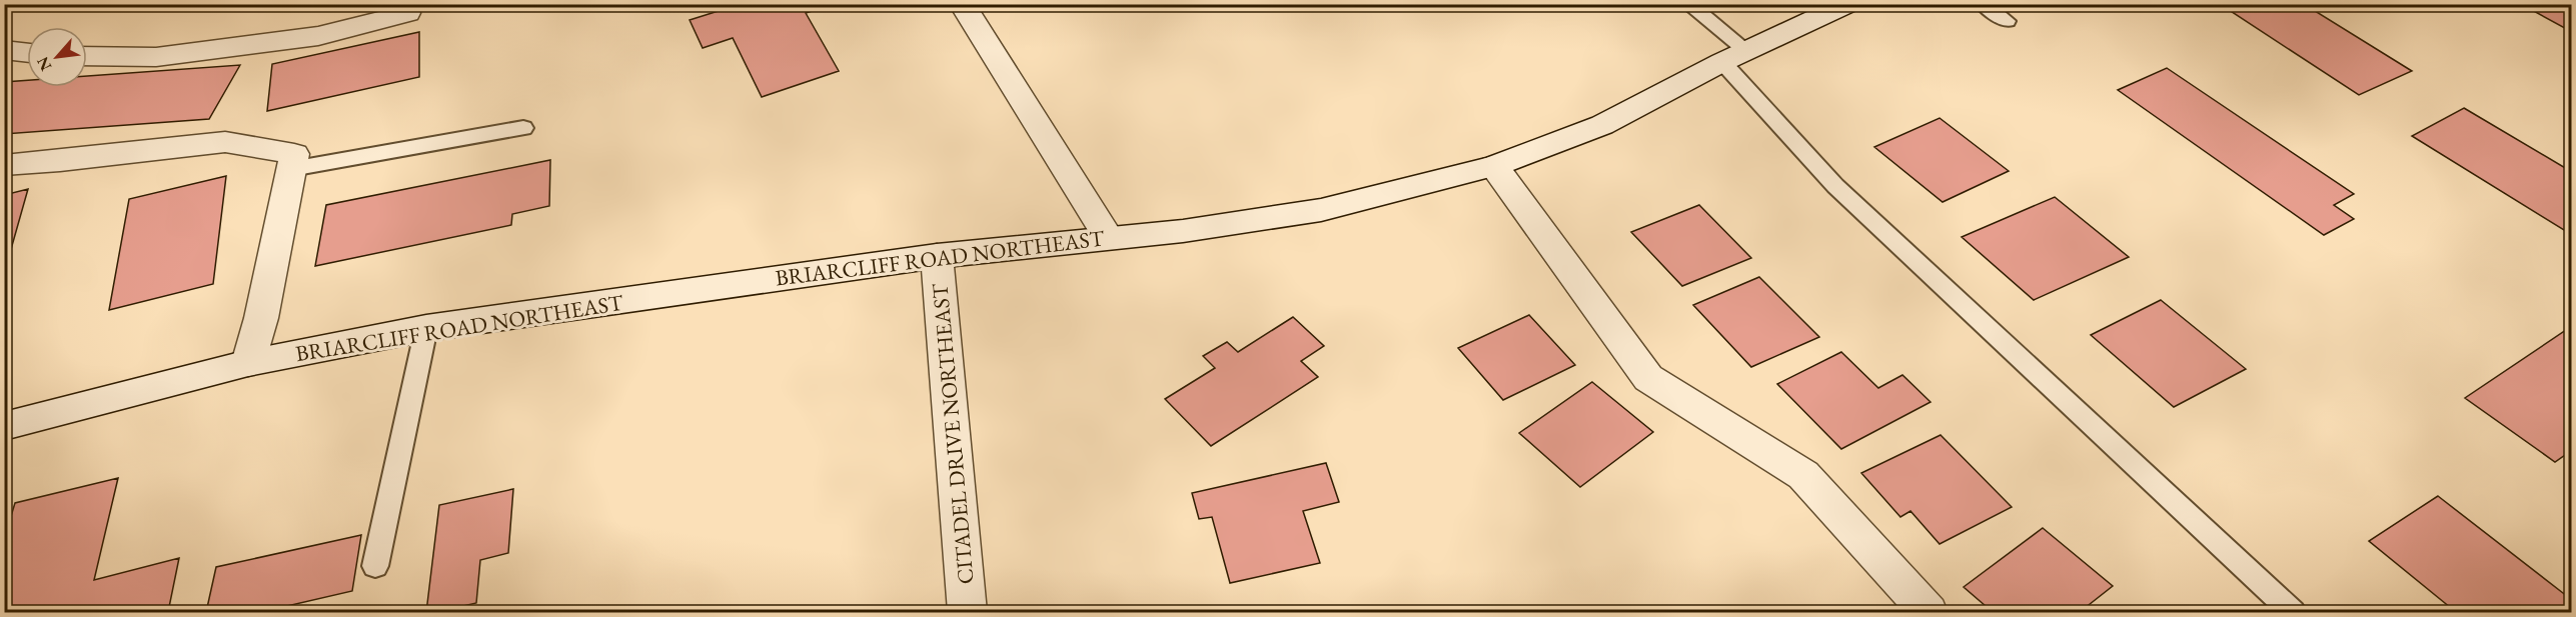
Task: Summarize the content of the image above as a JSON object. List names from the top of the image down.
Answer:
{
  "streets": {
    "street": ["BRIARCLIFF ROAD NORTHEAST", "CITADEL DRIVE NORTHEAST"]
  },
  "crossings": [
    ["BRIARCLIFF ROAD NORTHEAST", "CITADEL DRIVE NORTHEAST"]
  ],
  "north": "bottom left"
}
